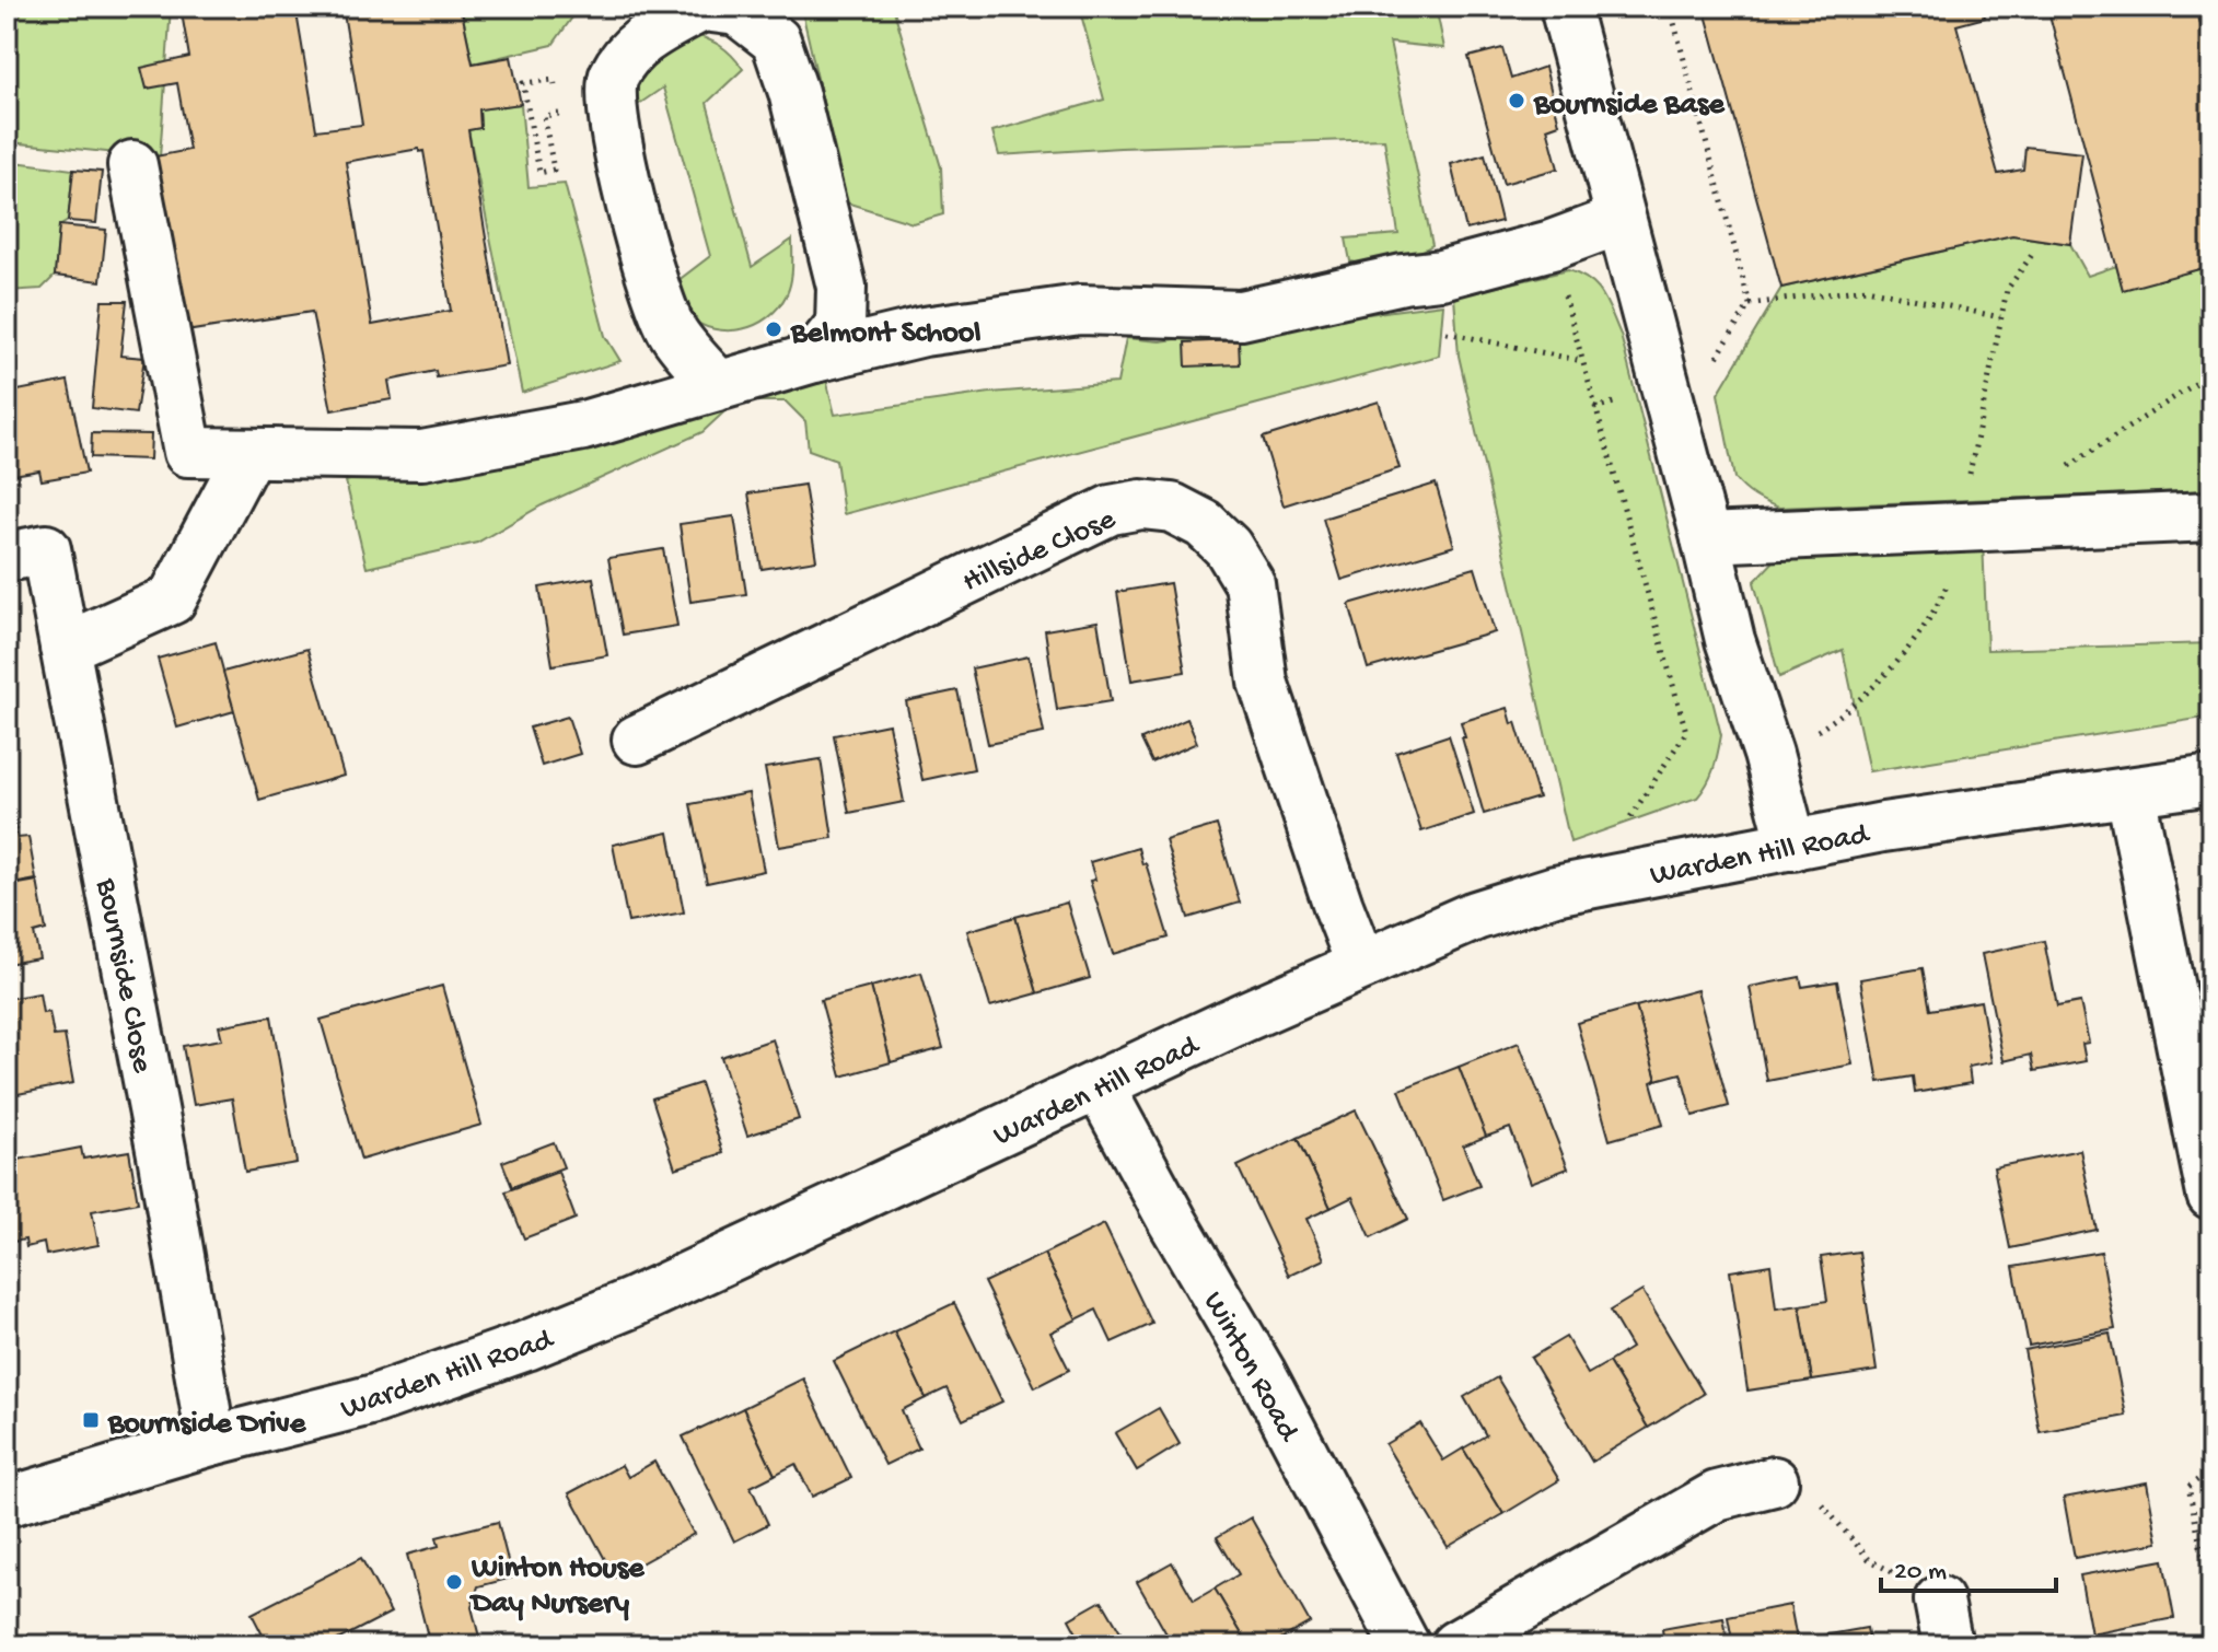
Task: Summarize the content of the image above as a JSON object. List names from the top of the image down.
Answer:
{
  "streets": {
    "street": [
      "Hillside Close",
      "Warden Hill Road",
      "Bournside Close",
      "Winton Road"
    ]
  },
  "crossings": [
    ["Hillside Close", "Warden Hill Road"],
    ["Warden Hill Road", "Bournside Close"],
    ["Warden Hill Road", "Winton Road"]
  ],
  "places": {
    "other": ["Bournside Base", "Belmont School", "Winton House Day Nursery"],
    "transit": ["Bournside Drive"]
  },
  "scale_bar": "20 m"
}
